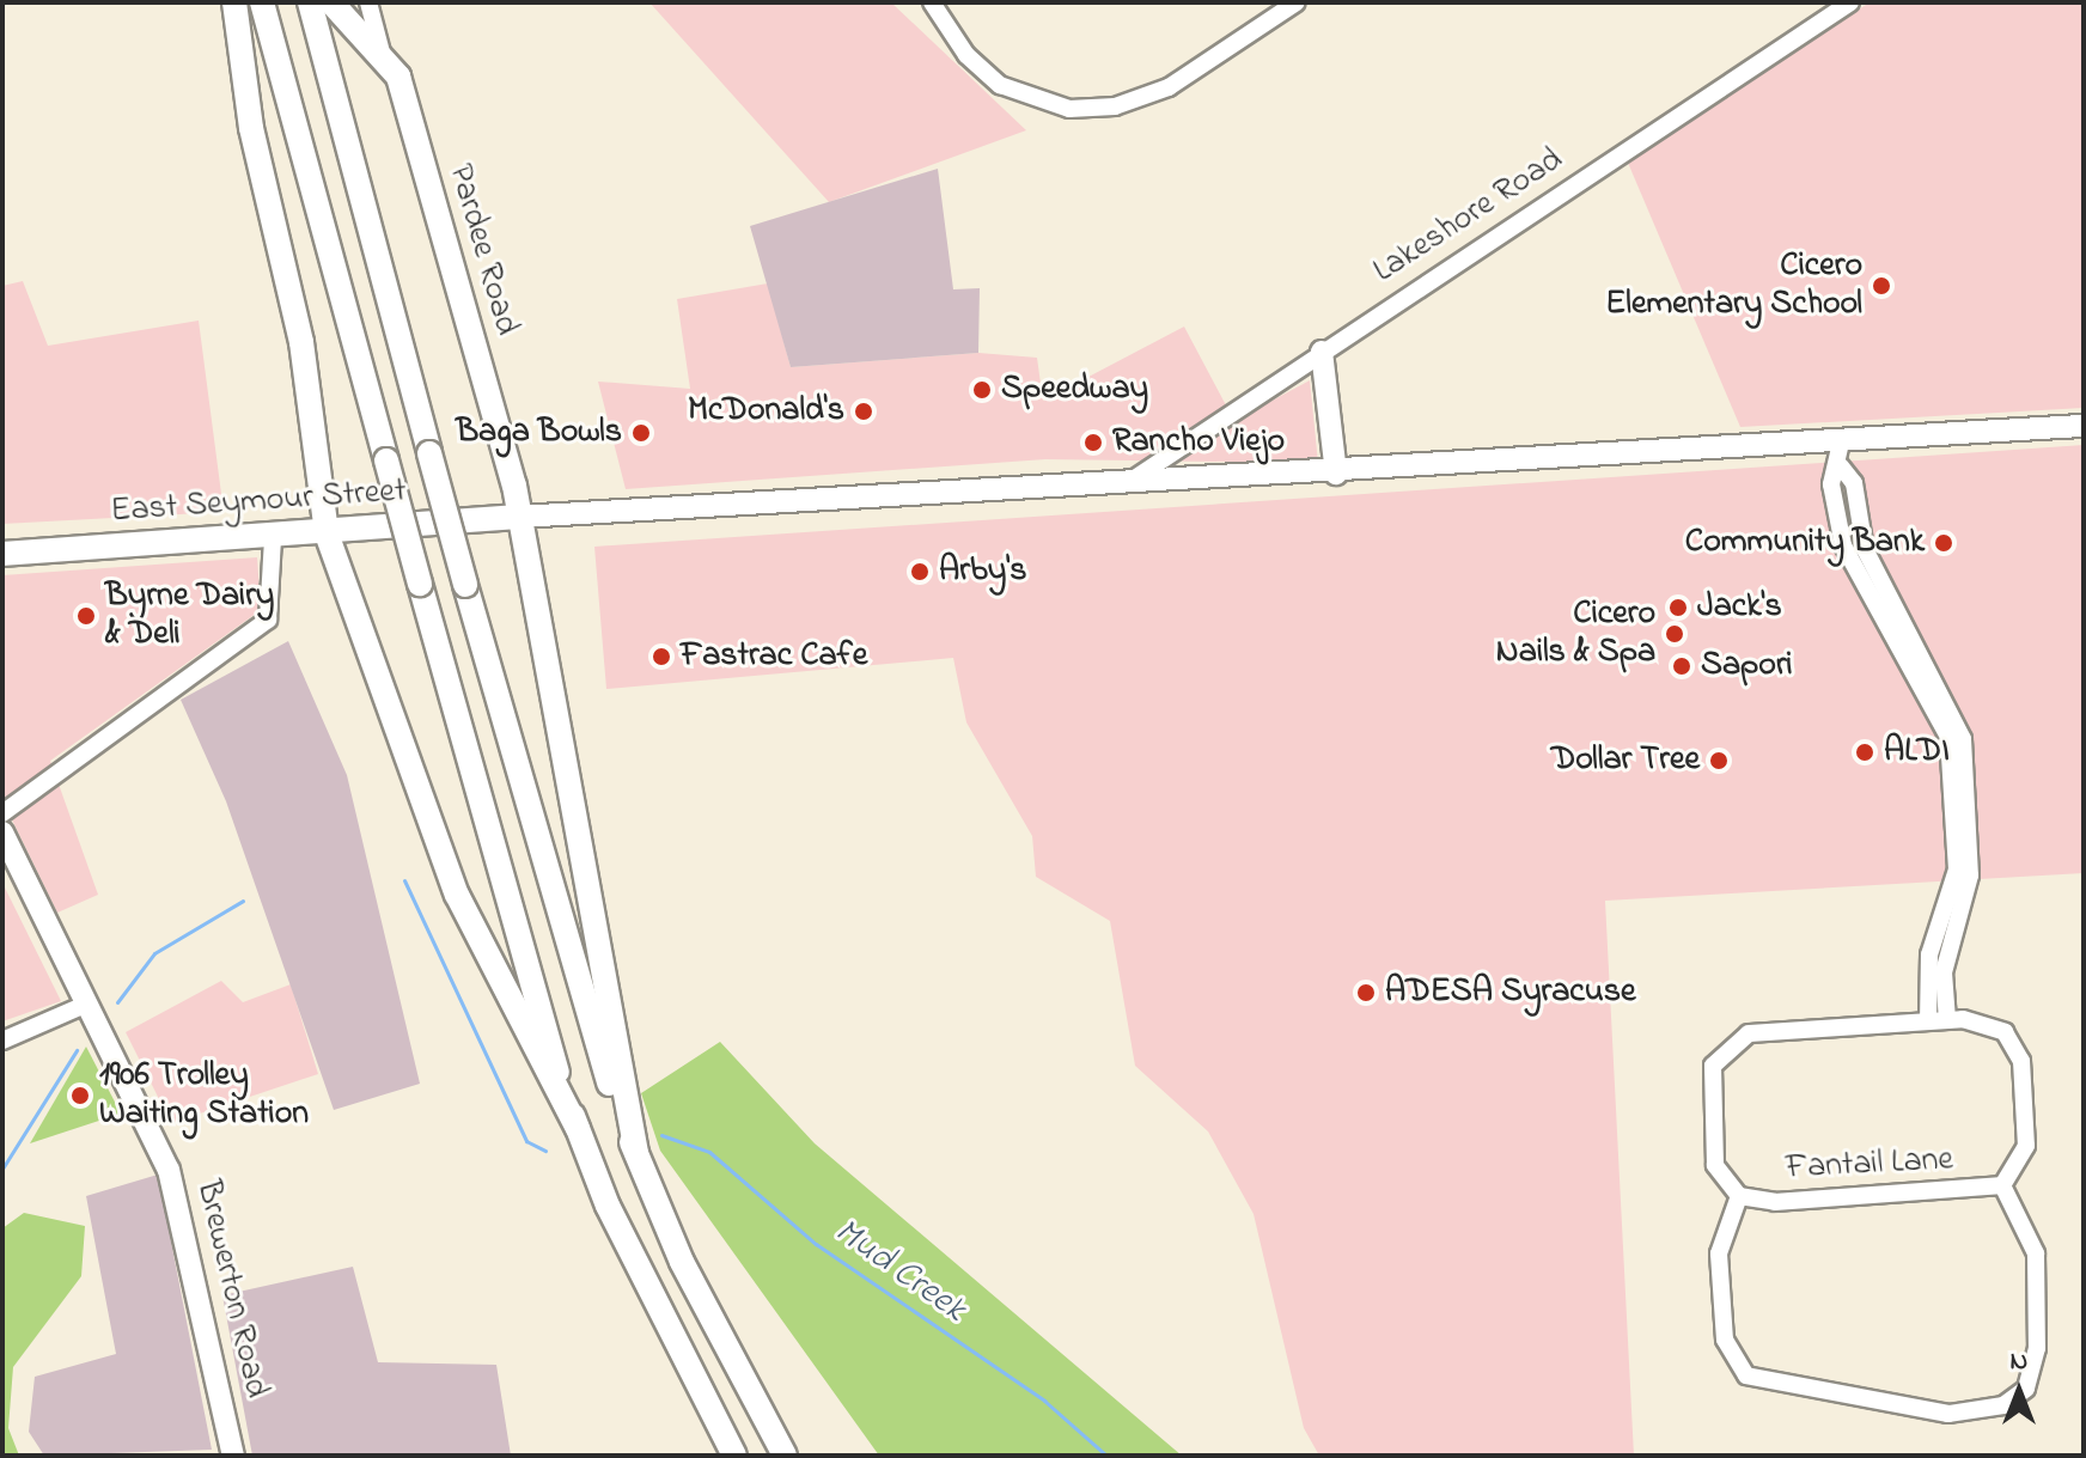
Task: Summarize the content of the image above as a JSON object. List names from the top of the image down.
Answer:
{
  "streets": {
    "highway": ["Pardee Road", "East Seymour Street"],
    "main road": ["Brewerton Road"],
    "street": ["Lakeshore Road", "Fantail Lane"]
  },
  "crossings": [
    ["Pardee Road", "East Seymour Street"]
  ],
  "water": ["Mud Creek"],
  "places": [
    "Cicero Elementary School",
    "Speedway",
    "McDonald's",
    "Baga Bowls",
    "Rancho Viejo",
    "Community Bank",
    "Arby's",
    "Jack's",
    "Byrne Dairy & Deli",
    "Cicero Nails & Spa",
    "Fastrac Cafe",
    "Sapori",
    "ALDI",
    "Dollar Tree",
    "ADESA Syracuse",
    "1906 Trolley Waiting Station"
  ],
  "north": "top"
}
